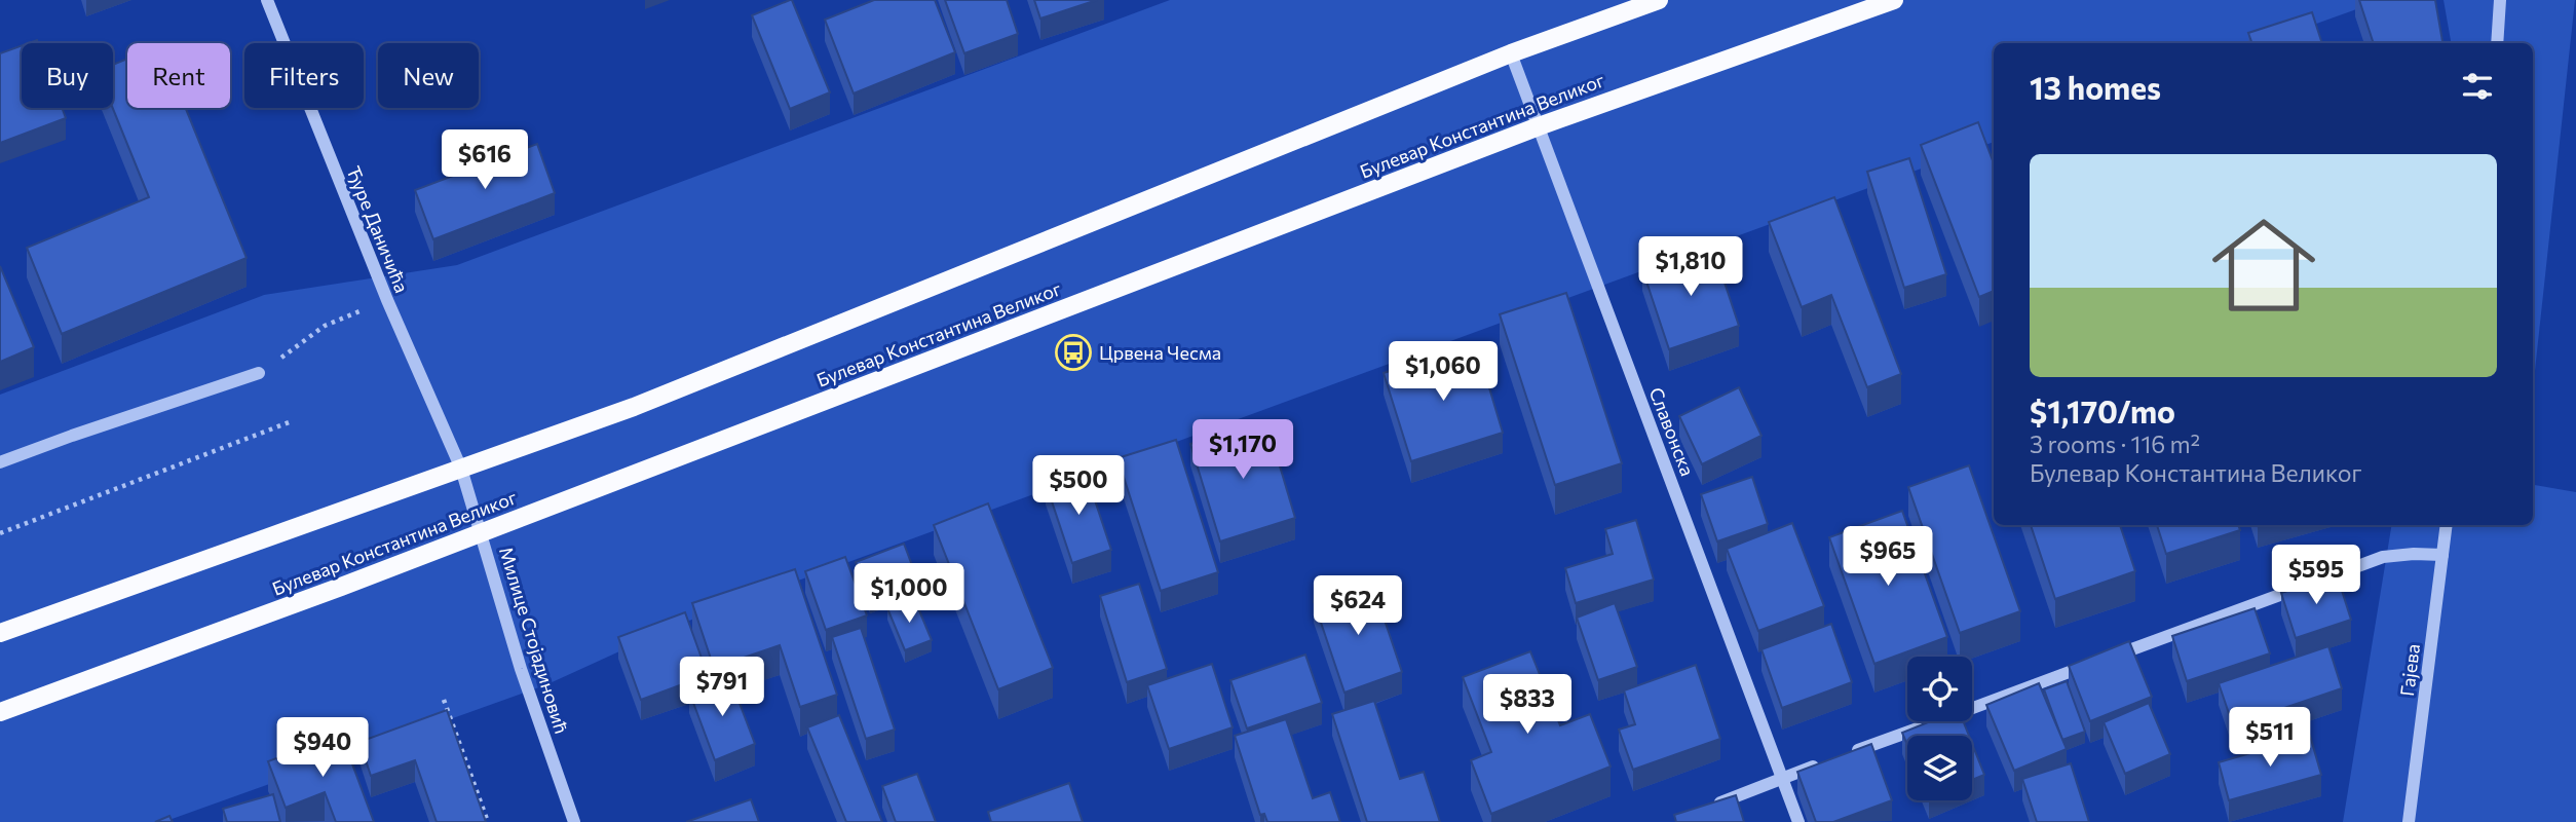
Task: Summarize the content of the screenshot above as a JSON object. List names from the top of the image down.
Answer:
{
  "streets": {
    "main road": ["Булевар Константина Великог"],
    "street": [
      "Ђуре Даничића",
      "Славонска",
      "Милице Стојадиновић",
      "Гајева"
    ]
  },
  "crossings": [
    ["Булевар Константина Великог", "Славонска"],
    ["Булевар Константина Великог", "Милице Стојадиновић"],
    ["Ђуре Даничића", "Милице Стојадиновић"]
  ],
  "places": {
    "bus stop": ["Црвена Чесма"]
  },
  "page": {
    "chip": [
      "Buy",
      "Rent",
      "Filters",
      "New"
    ],
    "heading": "13 homes",
    "price": [
      "$616",
      "$1,810",
      "$1,060",
      "$1,170",
      "$500",
      "$965",
      "$595",
      "$1,000",
      "$624",
      "$791",
      "$833",
      "$511",
      "$940"
    ],
    "list": [
      {
        "name": "$1,170/mo",
        "note": "3 rooms · 116 m² · Булевар Константина Великог"
      }
    ]
  }
}
